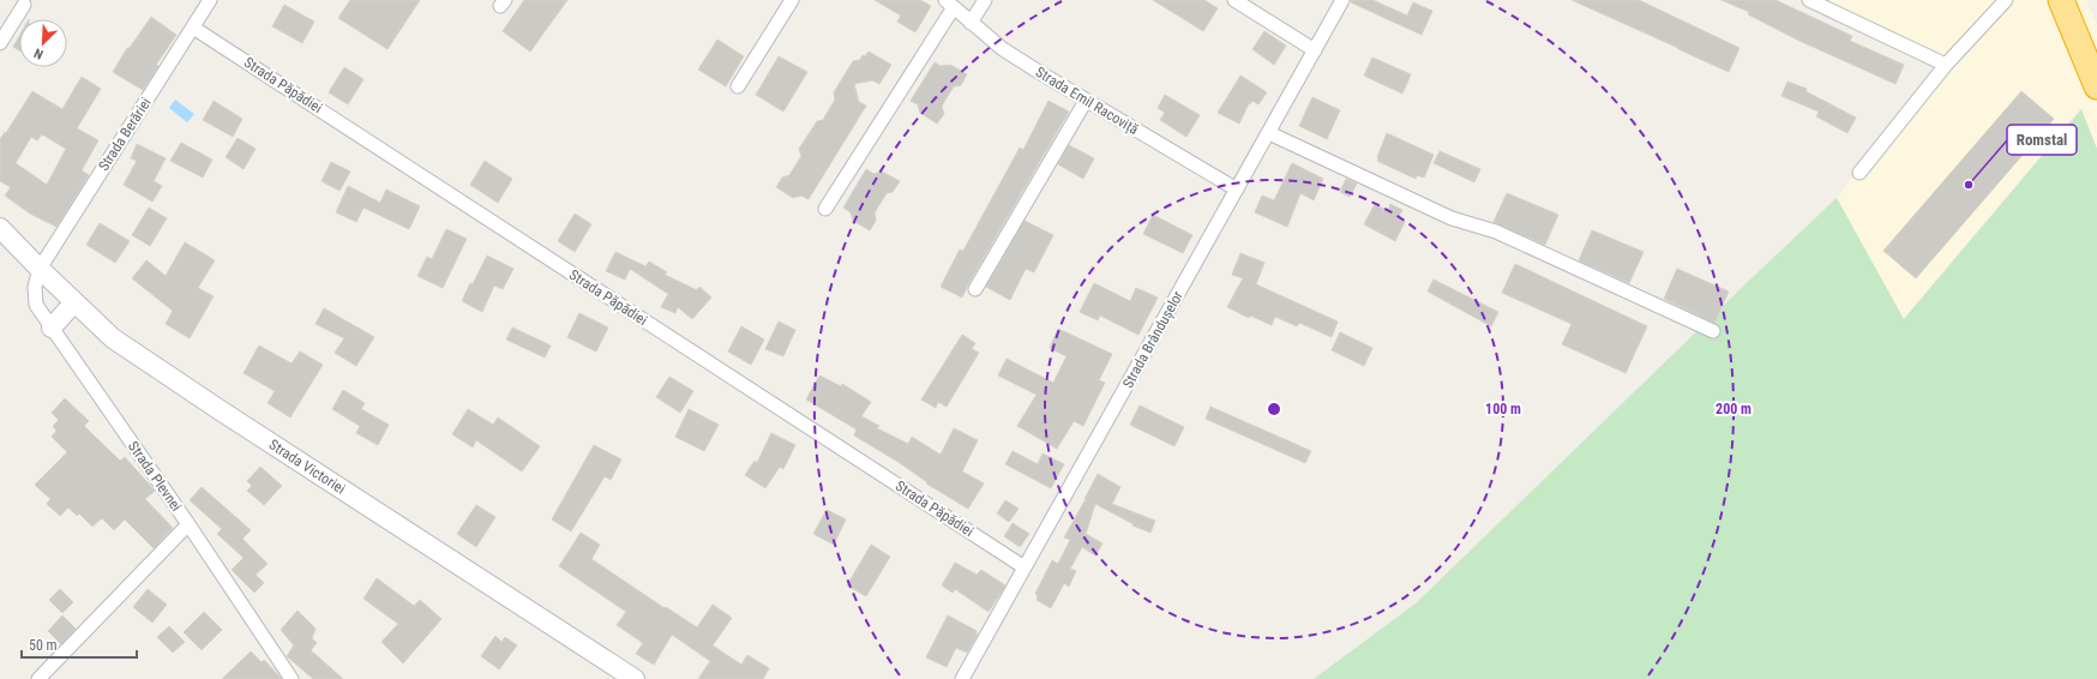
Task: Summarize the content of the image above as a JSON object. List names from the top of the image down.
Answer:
{
  "streets": {
    "street": [
      "Strada Păpădiei",
      "Strada Emil Racoviță",
      "Strada Berăriei",
      "Strada Brândușelor",
      "Strada Victoriei",
      "Strada Plevnei"
    ]
  },
  "crossings": [
    ["Strada Păpădiei", "Strada Berăriei"],
    ["Strada Păpădiei", "Strada Brândușelor"],
    ["Strada Emil Racoviță", "Strada Brândușelor"],
    ["Strada Berăriei", "Strada Victoriei"],
    ["Strada Berăriei", "Strada Plevnei"],
    ["Strada Victoriei", "Strada Plevnei"]
  ],
  "places": ["Romstal"],
  "scale_bar": "50 m",
  "north": "bottom left",
  "rings": ["100 m", "200 m"]
}
